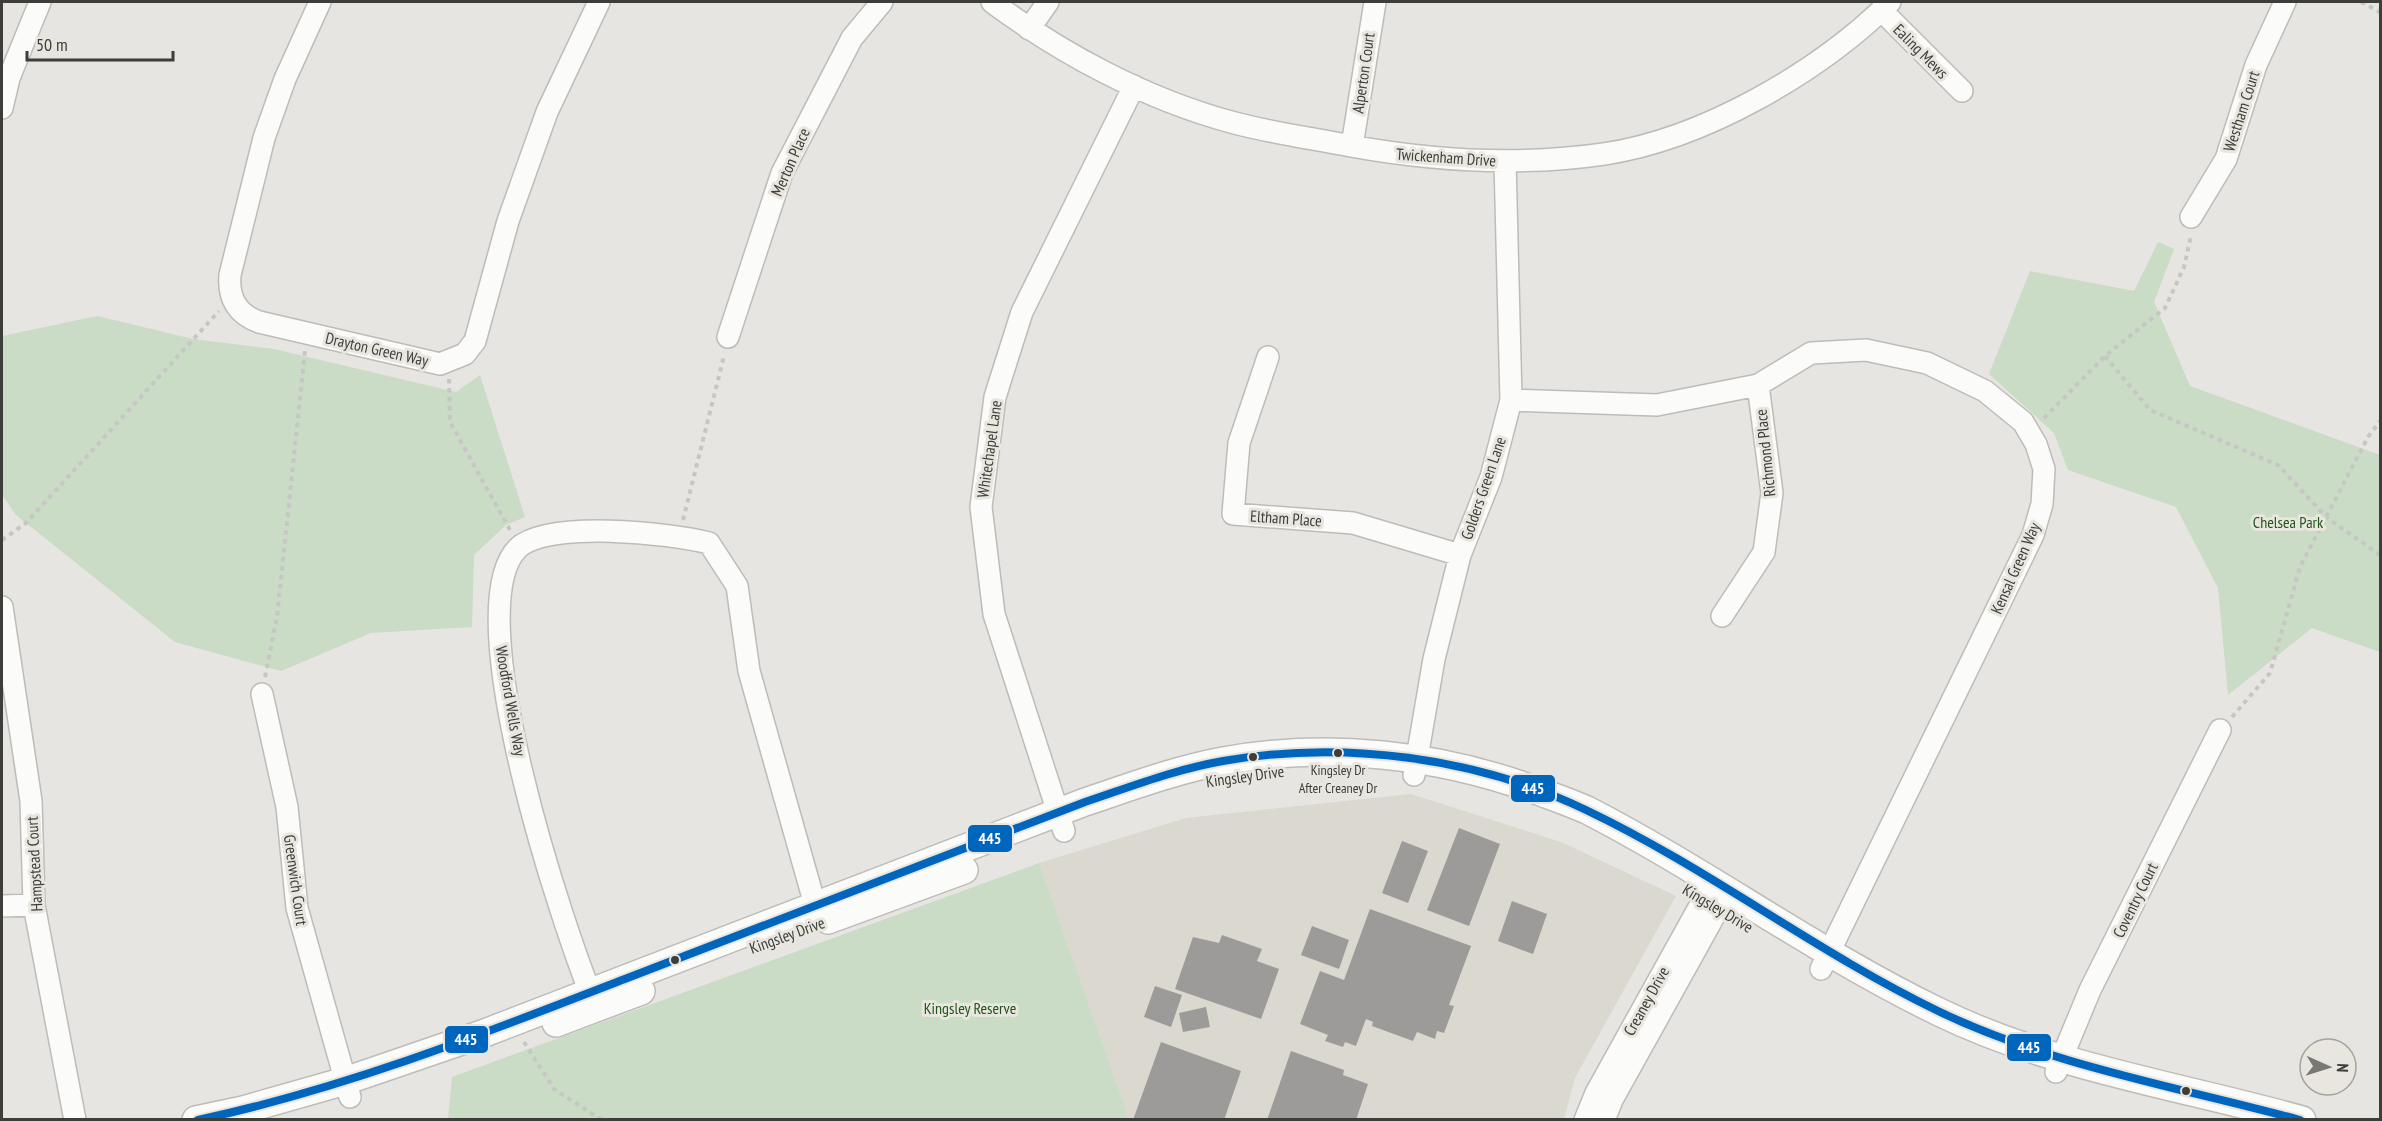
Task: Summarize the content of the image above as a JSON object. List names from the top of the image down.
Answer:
{
  "streets": {
    "main road": ["Kingsley Drive"],
    "street": [
      "Ealing Mews",
      "Alperton Court",
      "Westham Court",
      "Twickenham Drive",
      "Merton Place",
      "Drayton Green Way",
      "Whitechapel Lane",
      "Richmond Place",
      "Golders Green Lane",
      "Eltham Place",
      "Kensal Green Way",
      "Woodford Wells Way",
      "Hampstead Court",
      "Greenwich Court",
      "Coventry Court",
      "Creaney Drive"
    ]
  },
  "crossings": [
    ["Ealing Mews", "Twickenham Drive"],
    ["Alperton Court", "Twickenham Drive"],
    ["Twickenham Drive", "Whitechapel Lane"],
    ["Twickenham Drive", "Golders Green Lane"],
    ["Whitechapel Lane", "Kingsley Drive"],
    ["Richmond Place", "Kensal Green Way"],
    ["Golders Green Lane", "Eltham Place"],
    ["Golders Green Lane", "Kensal Green Way"],
    ["Golders Green Lane", "Kingsley Drive"],
    ["Kensal Green Way", "Kingsley Drive"],
    ["Woodford Wells Way", "Kingsley Drive"],
    ["Kingsley Drive", "Greenwich Court"],
    ["Kingsley Drive", "Coventry Court"],
    ["Kingsley Drive", "Creaney Drive"]
  ],
  "parks": ["Chelsea Park", "Kingsley Reserve"],
  "places": ["Kingsley Dr After Creaney Dr"],
  "lines": ["transit line 445"],
  "scale_bar": "50 m",
  "north": "right"
}
